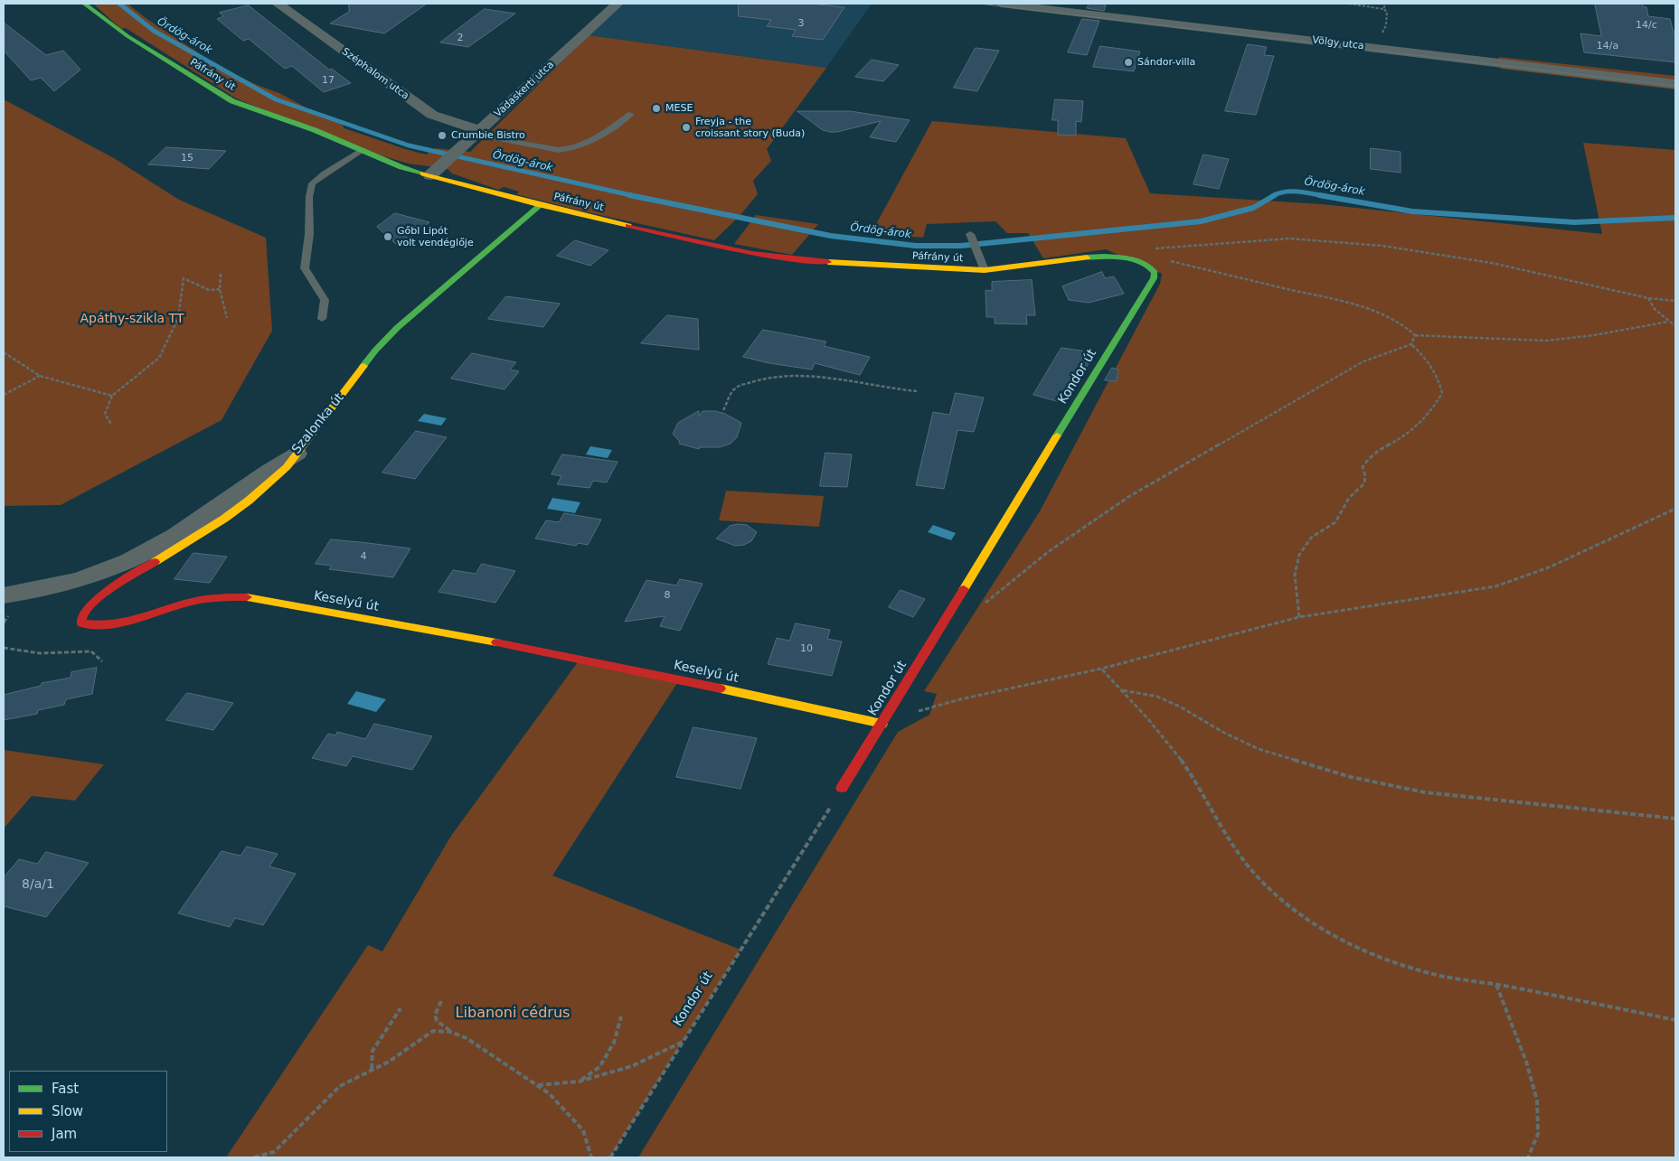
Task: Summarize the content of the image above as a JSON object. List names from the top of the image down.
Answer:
{
  "streets": {
    "street": [
      "Völgy utca",
      "Széphalom utca",
      "Páfrány út",
      "Vadaskerti utca",
      "Kondor út",
      "Szalonka út",
      "Keselyű út"
    ]
  },
  "crossings": [
    ["Széphalom utca", "Vadaskerti utca"],
    ["Páfrány út", "Vadaskerti utca"],
    ["Páfrány út", "Kondor út"],
    ["Páfrány út", "Szalonka út"],
    ["Kondor út", "Keselyű út"],
    ["Szalonka út", "Keselyű út"]
  ],
  "water": ["Ördög-árok"],
  "parks": ["Apáthy-szikla TT", "Libanoni cédrus"],
  "places": [
    "Sándor-villa",
    "MESE",
    "Freyja - the croissant story (Buda)",
    "Crumbie Bistro",
    "Gőbl Lipót volt vendéglője"
  ],
  "house_numbers": [
    "3",
    "14/c",
    "2",
    "14/a",
    "17",
    "15",
    "4",
    "8",
    "10",
    "8/a/1"
  ],
  "legend": ["Fast", "Slow", "Jam"]
}
